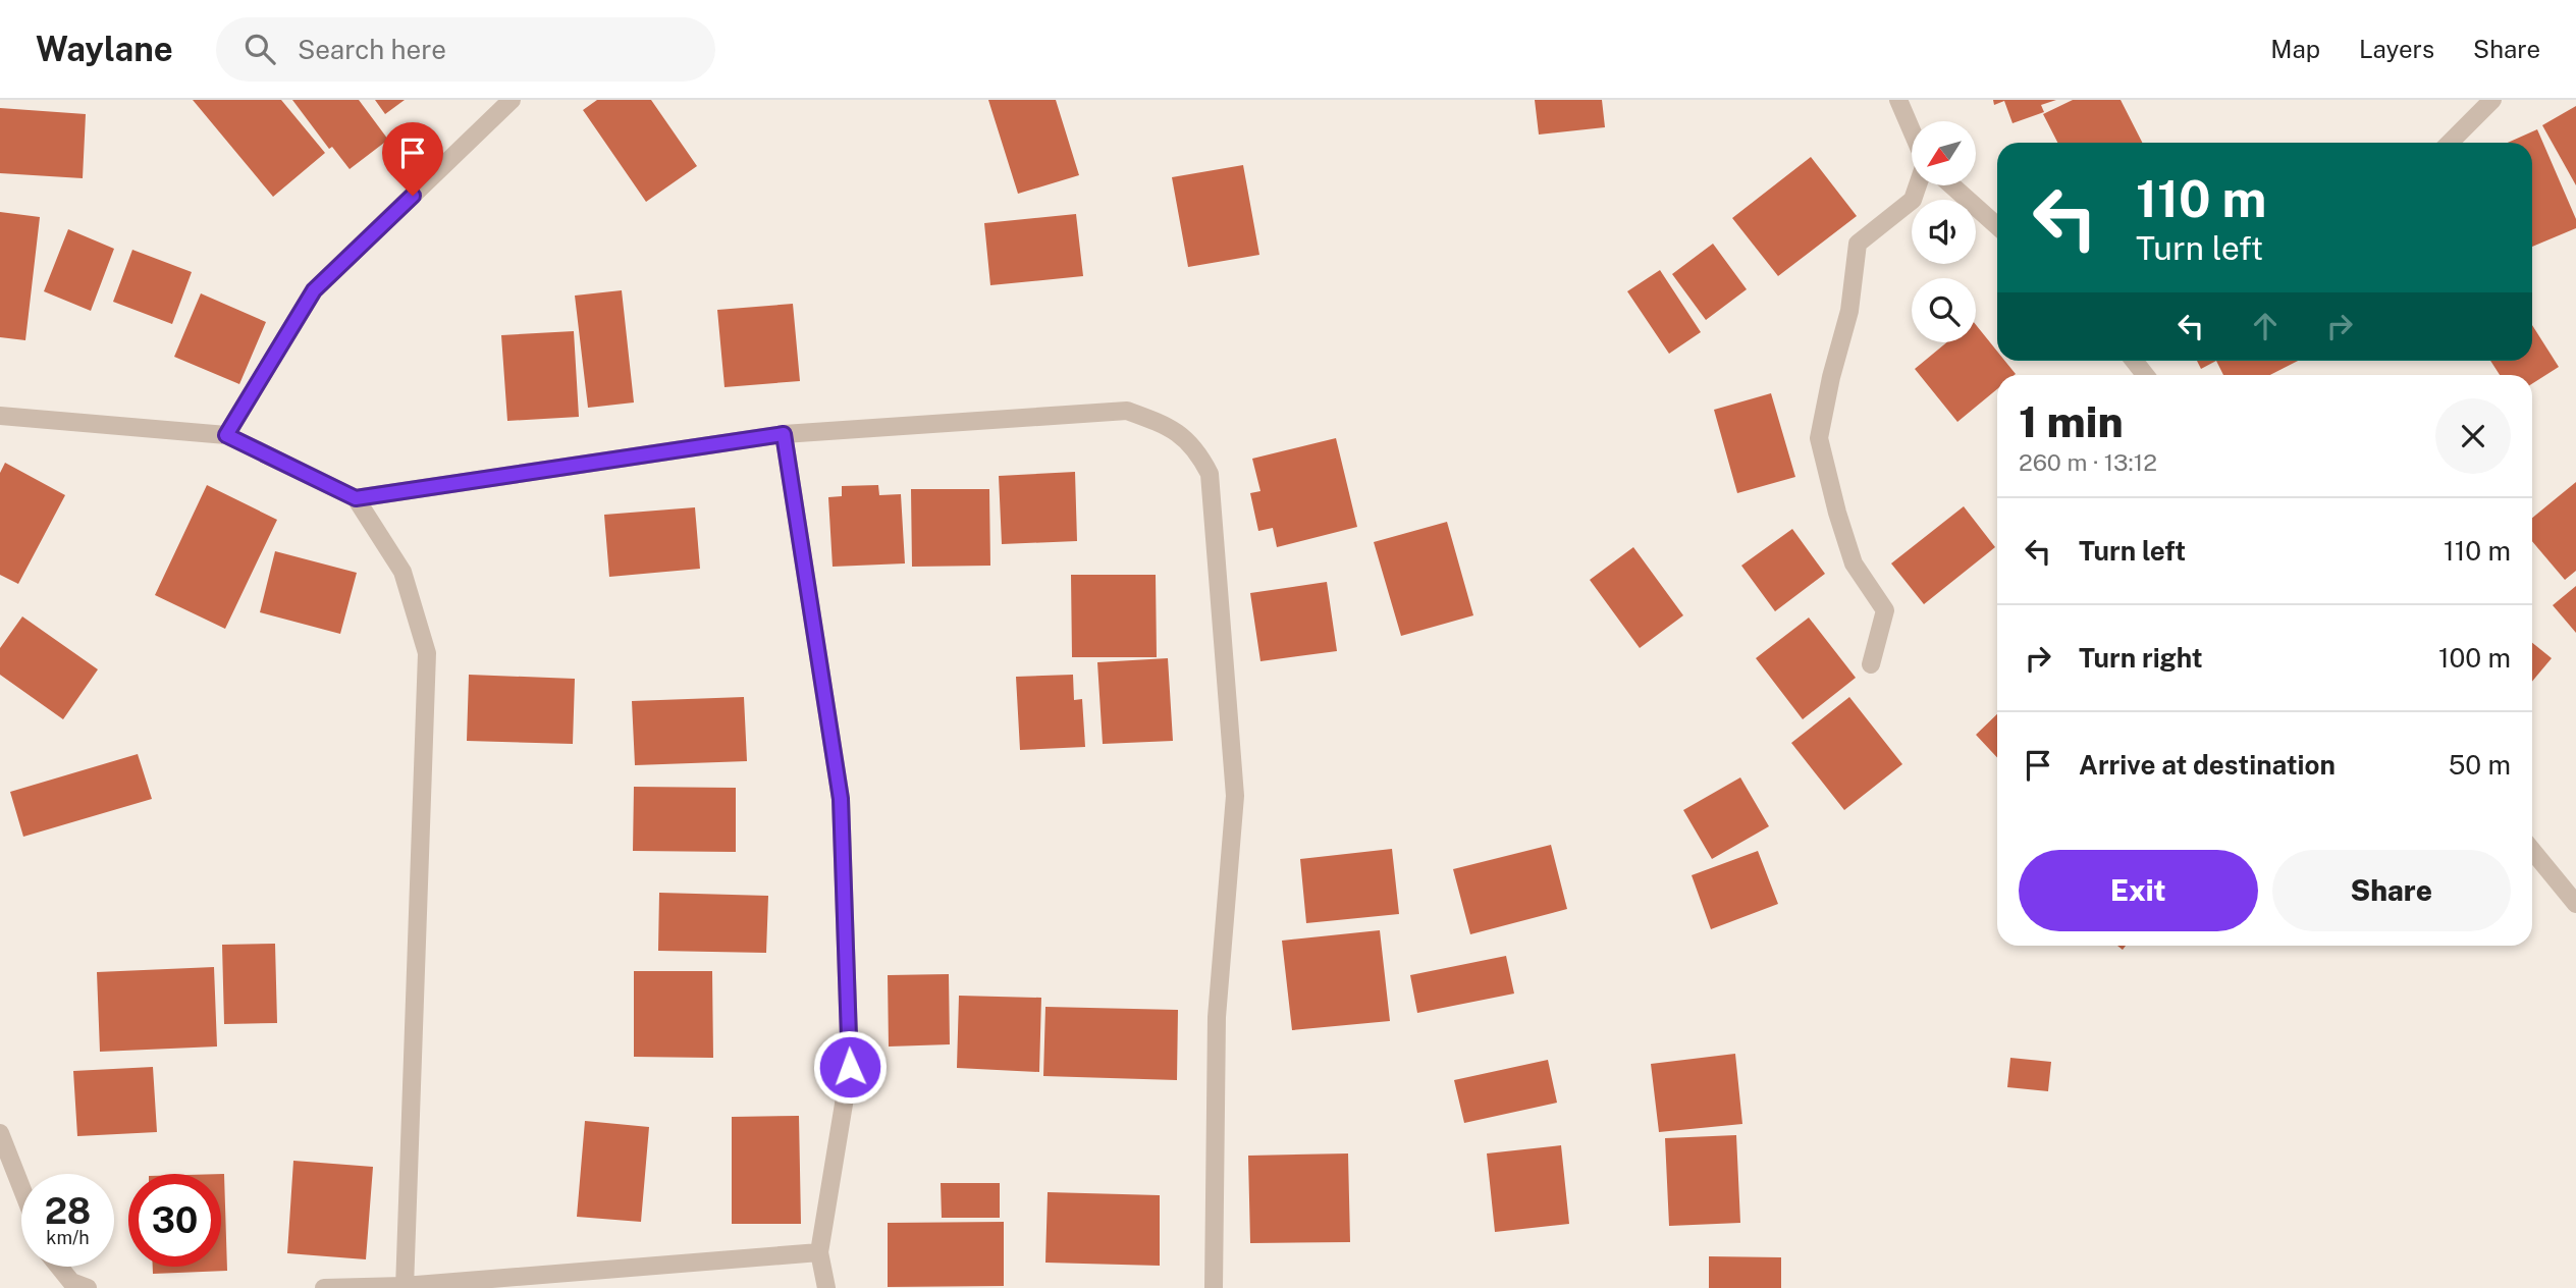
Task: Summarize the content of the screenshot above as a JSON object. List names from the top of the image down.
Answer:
{
  "north": "bottom left",
  "page": {
    "header": "Waylane",
    "search": "Search here",
    "nav": ["Map", "Layers", "Share"],
    "turn": ["110 m", "Turn left"],
    "heading": ["1 min", "260 m · 13:12"],
    "list": [
      {
        "name": "Turn left",
        "value": "110 m"
      },
      {
        "name": "Turn right",
        "value": "100 m"
      },
      {
        "name": "Arrive at destination",
        "value": "50 m"
      }
    ],
    "buttons": ["Exit", "Share"],
    "speed": "28 km/h",
    "limit": "30"
  }
}
